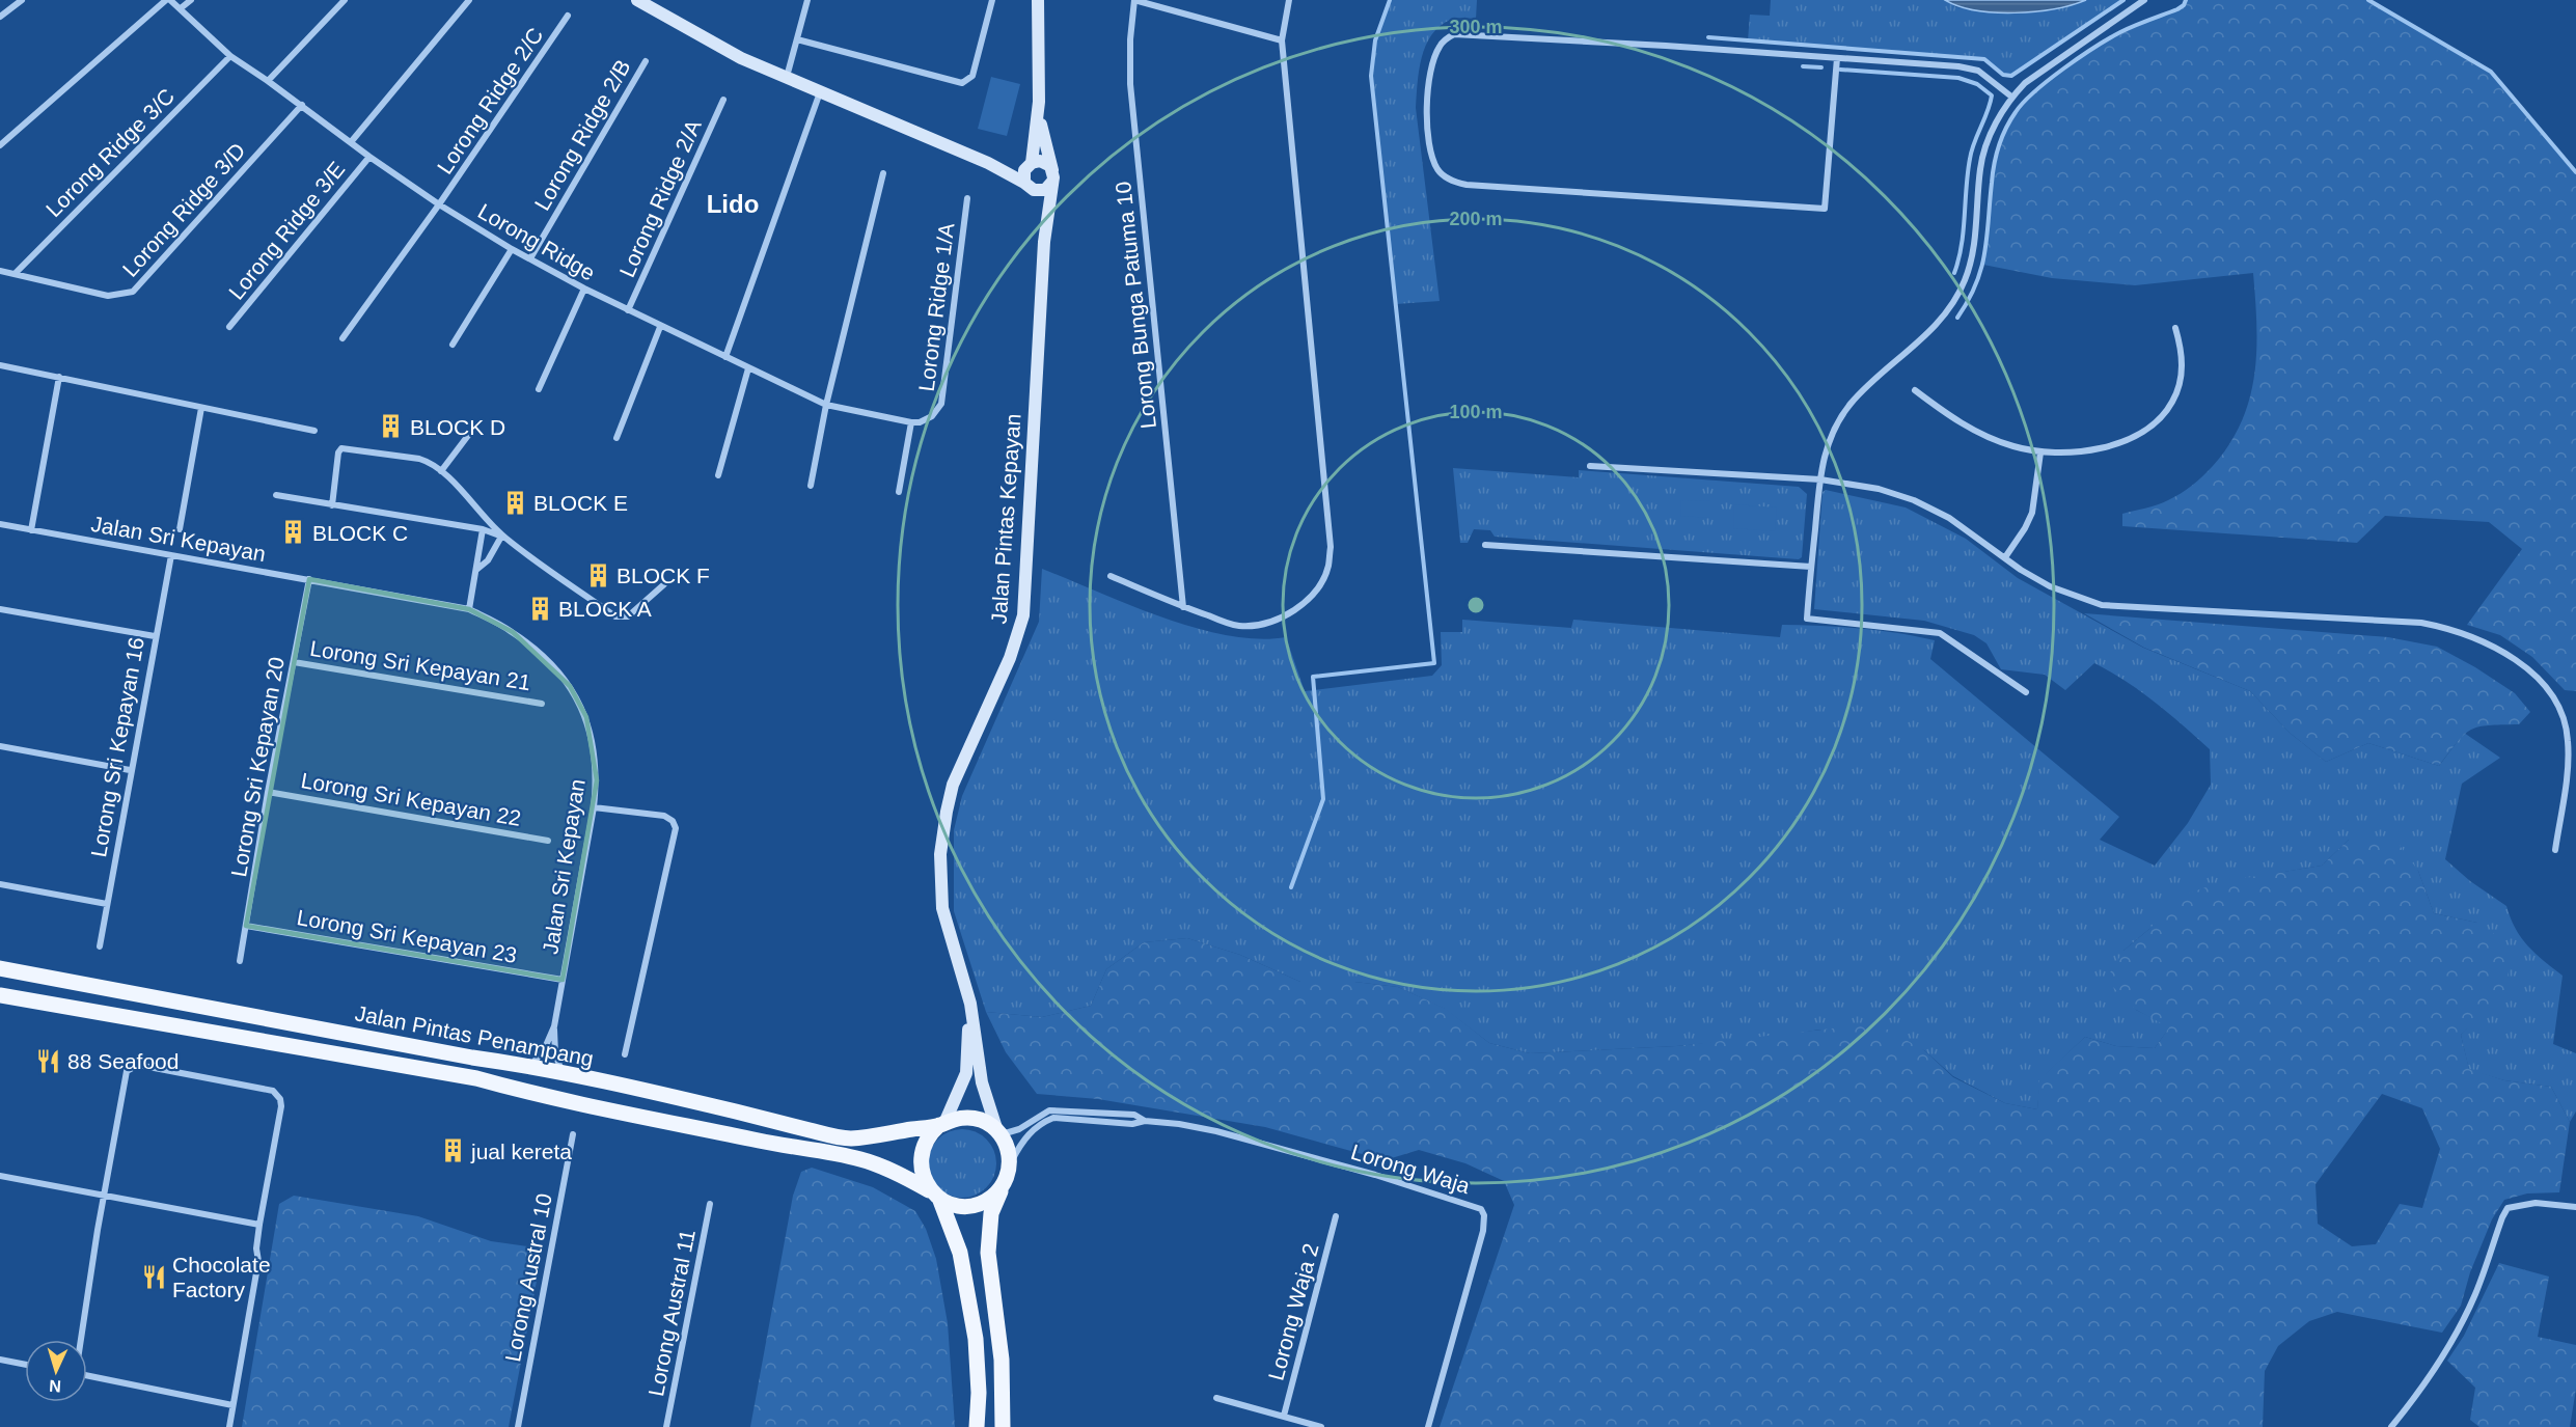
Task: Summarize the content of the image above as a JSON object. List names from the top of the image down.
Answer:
{
  "streets": {
    "main road": ["Jalan Pintas Penampang"],
    "street": [
      "Lorong Ridge 2/C",
      "Lorong Ridge 2/B",
      "Lorong Ridge 3/C",
      "Lorong Ridge 2/A",
      "Lorong Ridge 3/D",
      "Lorong Ridge 3/E",
      "Lorong Ridge",
      "Lorong Bunga Patuma 10",
      "Lorong Ridge 1/A",
      "Jalan Pintas Kepayan",
      "Jalan Sri Kepayan",
      "Lorong Sri Kepayan 21",
      "Lorong Sri Kepayan 16",
      "Lorong Sri Kepayan 20",
      "Lorong Sri Kepayan 22",
      "Lorong Sri Kepayan 23",
      "Lorong Waja",
      "Lorong Austral 10",
      "Lorong Waja 2",
      "Lorong Austral 11"
    ]
  },
  "crossings": [
    ["Lorong Ridge 2/C", "Lorong Ridge"],
    ["Lorong Ridge 2/B", "Lorong Ridge"],
    ["Lorong Ridge 3/C", "Lorong Ridge 3/D"],
    ["Lorong Ridge 3/C", "Lorong Ridge"],
    ["Lorong Ridge 2/A", "Lorong Ridge"],
    ["Lorong Ridge 3/D", "Lorong Ridge"],
    ["Lorong Ridge 3/E", "Lorong Ridge"],
    ["Lorong Ridge", "Lorong Ridge 1/A"],
    ["Jalan Pintas Kepayan", "Jalan Pintas Penampang"],
    ["Jalan Pintas Kepayan", "Lorong Waja"],
    ["Jalan Sri Kepayan", "Lorong Sri Kepayan 16"],
    ["Jalan Sri Kepayan", "Lorong Sri Kepayan 20"],
    ["Jalan Sri Kepayan", "Lorong Sri Kepayan 23"],
    ["Jalan Sri Kepayan", "Jalan Pintas Penampang"],
    ["Lorong Sri Kepayan 21", "Lorong Sri Kepayan 20"],
    ["Lorong Sri Kepayan 20", "Lorong Sri Kepayan 22"],
    ["Lorong Sri Kepayan 20", "Lorong Sri Kepayan 23"],
    ["Jalan Pintas Penampang", "Lorong Waja"]
  ],
  "districts": ["Lido"],
  "places": {
    "building": [
      "BLOCK D",
      "BLOCK E",
      "BLOCK C",
      "BLOCK F",
      "BLOCK A",
      "jual kereta"
    ],
    "restaurant": ["88 Seafood", "Chocolate Factory"]
  },
  "north": "bottom",
  "rings": ["300 m", "200 m", "100 m"]
}
